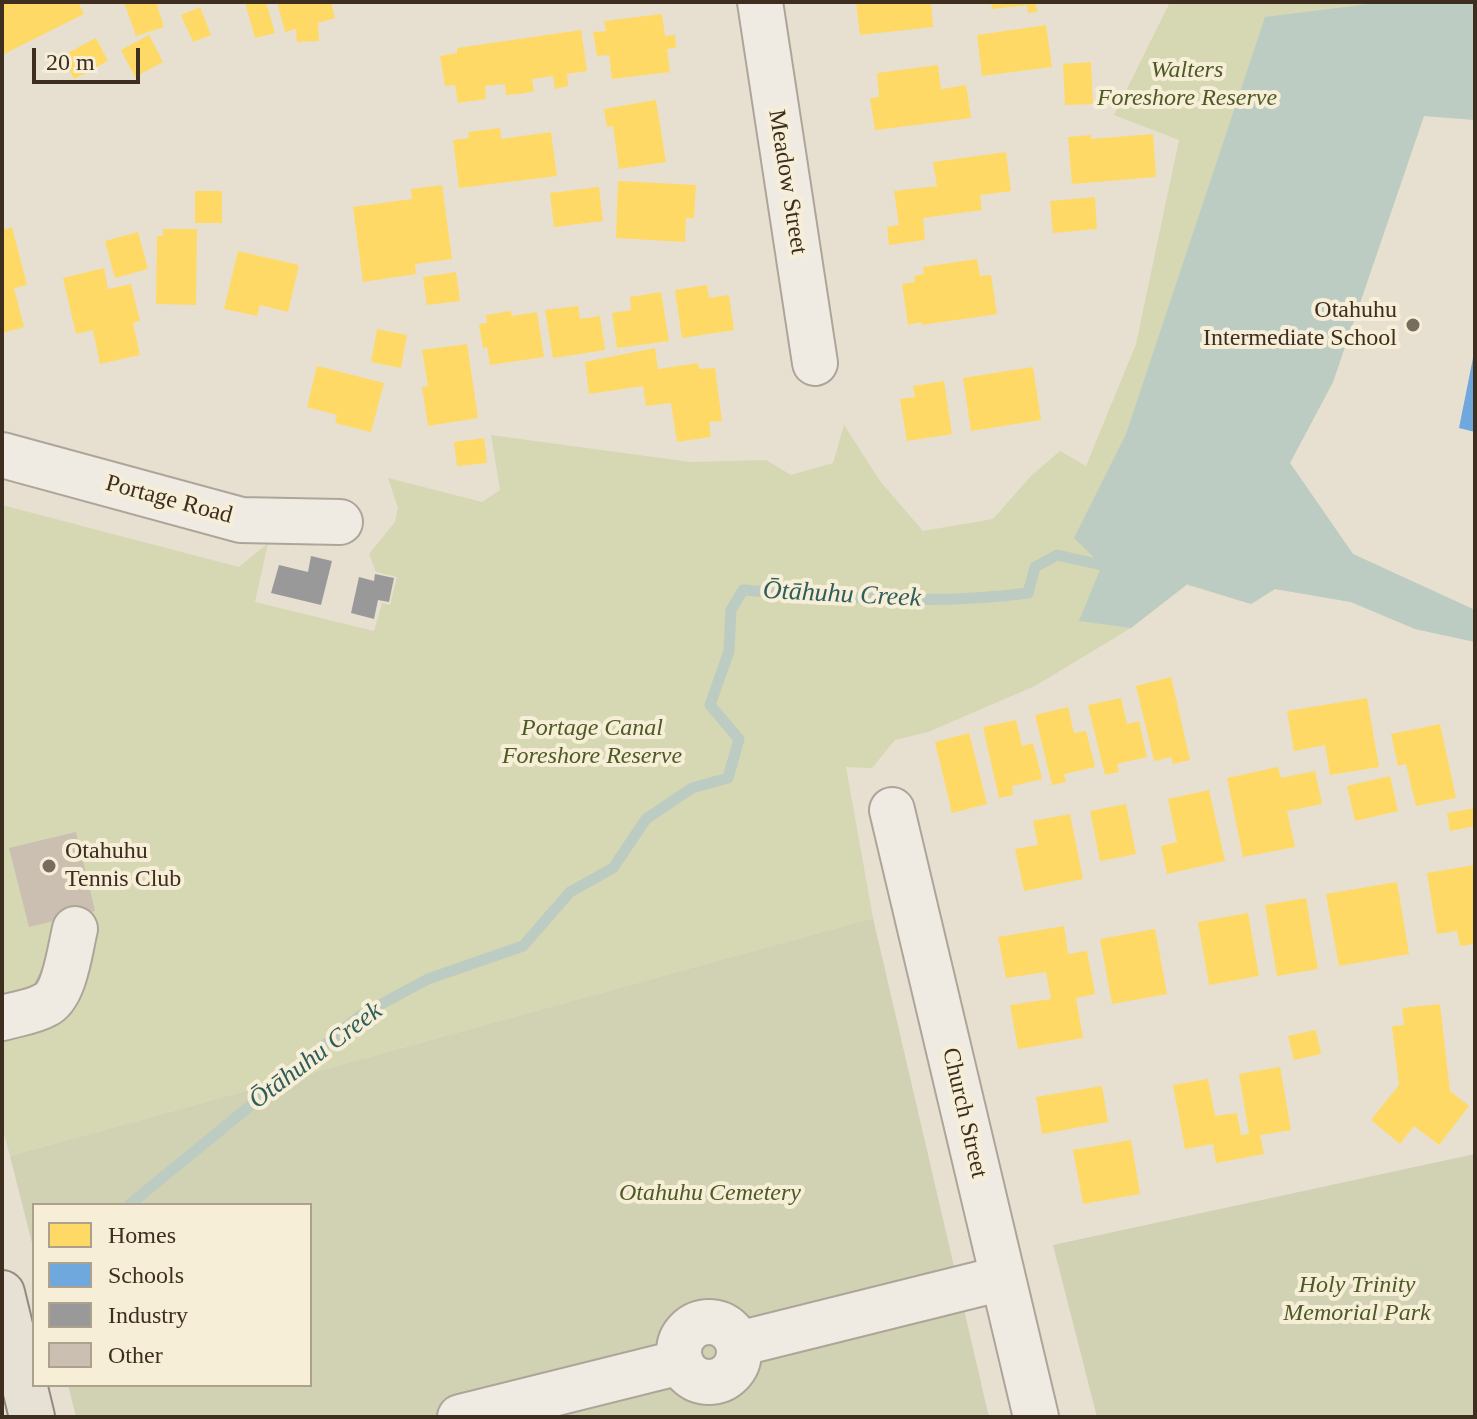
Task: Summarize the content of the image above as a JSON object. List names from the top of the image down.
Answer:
{
  "streets": {
    "street": ["Meadow Street", "Portage Road", "Church Street"]
  },
  "water": ["Ōtāhuhu Creek"],
  "parks": [
    "Walters Foreshore Reserve",
    "Portage Canal Foreshore Reserve",
    "Otahuhu Cemetery",
    "Holy Trinity Memorial Park"
  ],
  "places": ["Otahuhu Intermediate School", "Otahuhu Tennis Club"],
  "legend": [
    "Homes",
    "Schools",
    "Industry",
    "Other"
  ],
  "scale_bar": "20 m"
}
